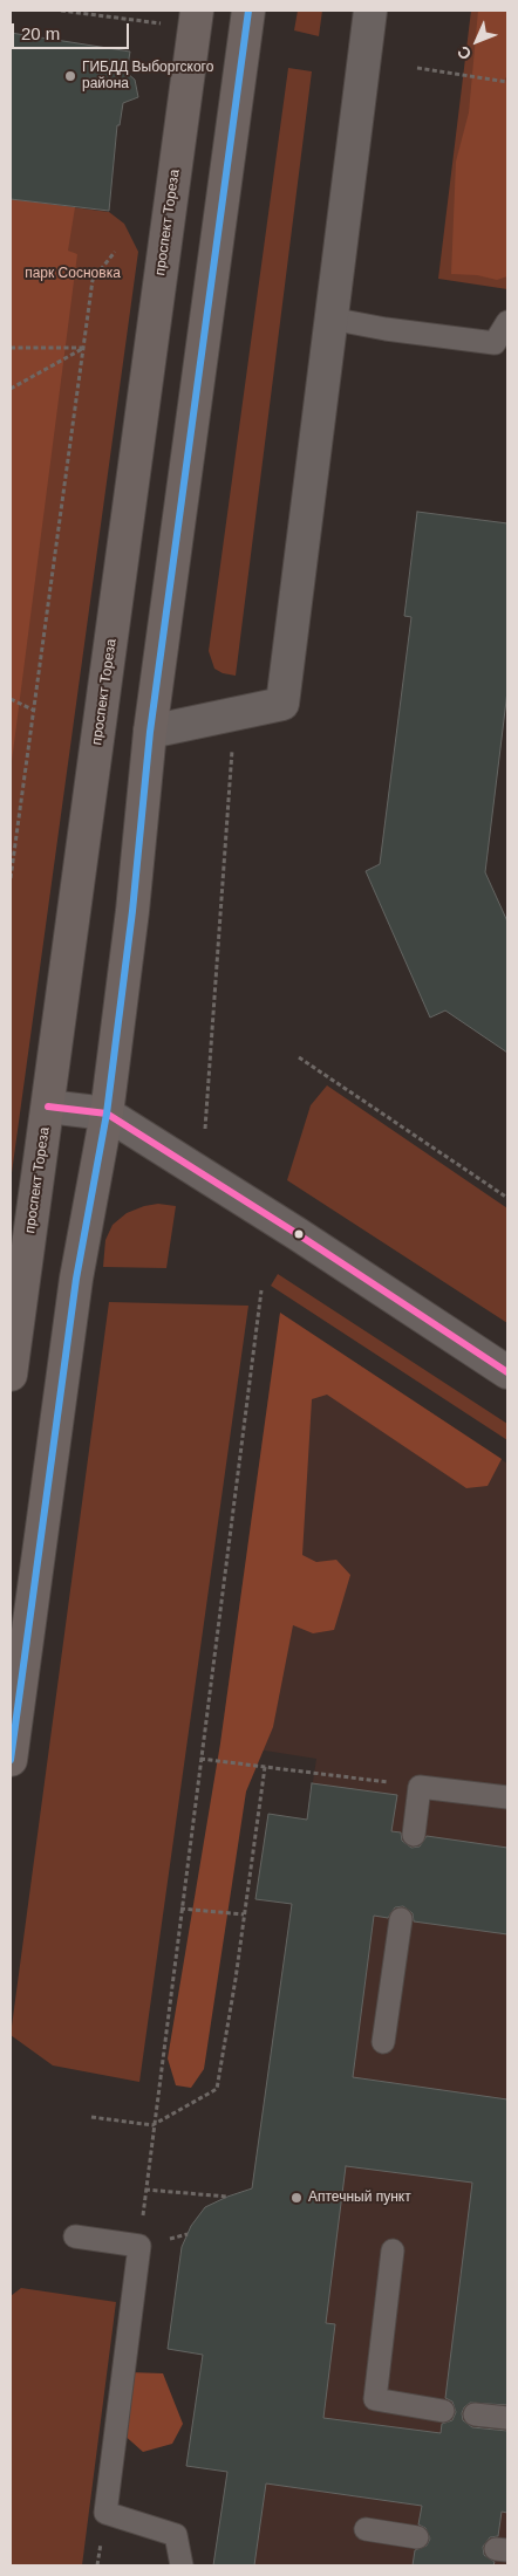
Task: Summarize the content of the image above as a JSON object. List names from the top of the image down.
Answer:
{
  "streets": {
    "main road": ["проспект Тореза"]
  },
  "parks": ["парк Сосновка"],
  "places": ["ГИБДД Выборгского района", "Аптечный пункт"],
  "scale_bar": "20 m",
  "north": "bottom left"
}
